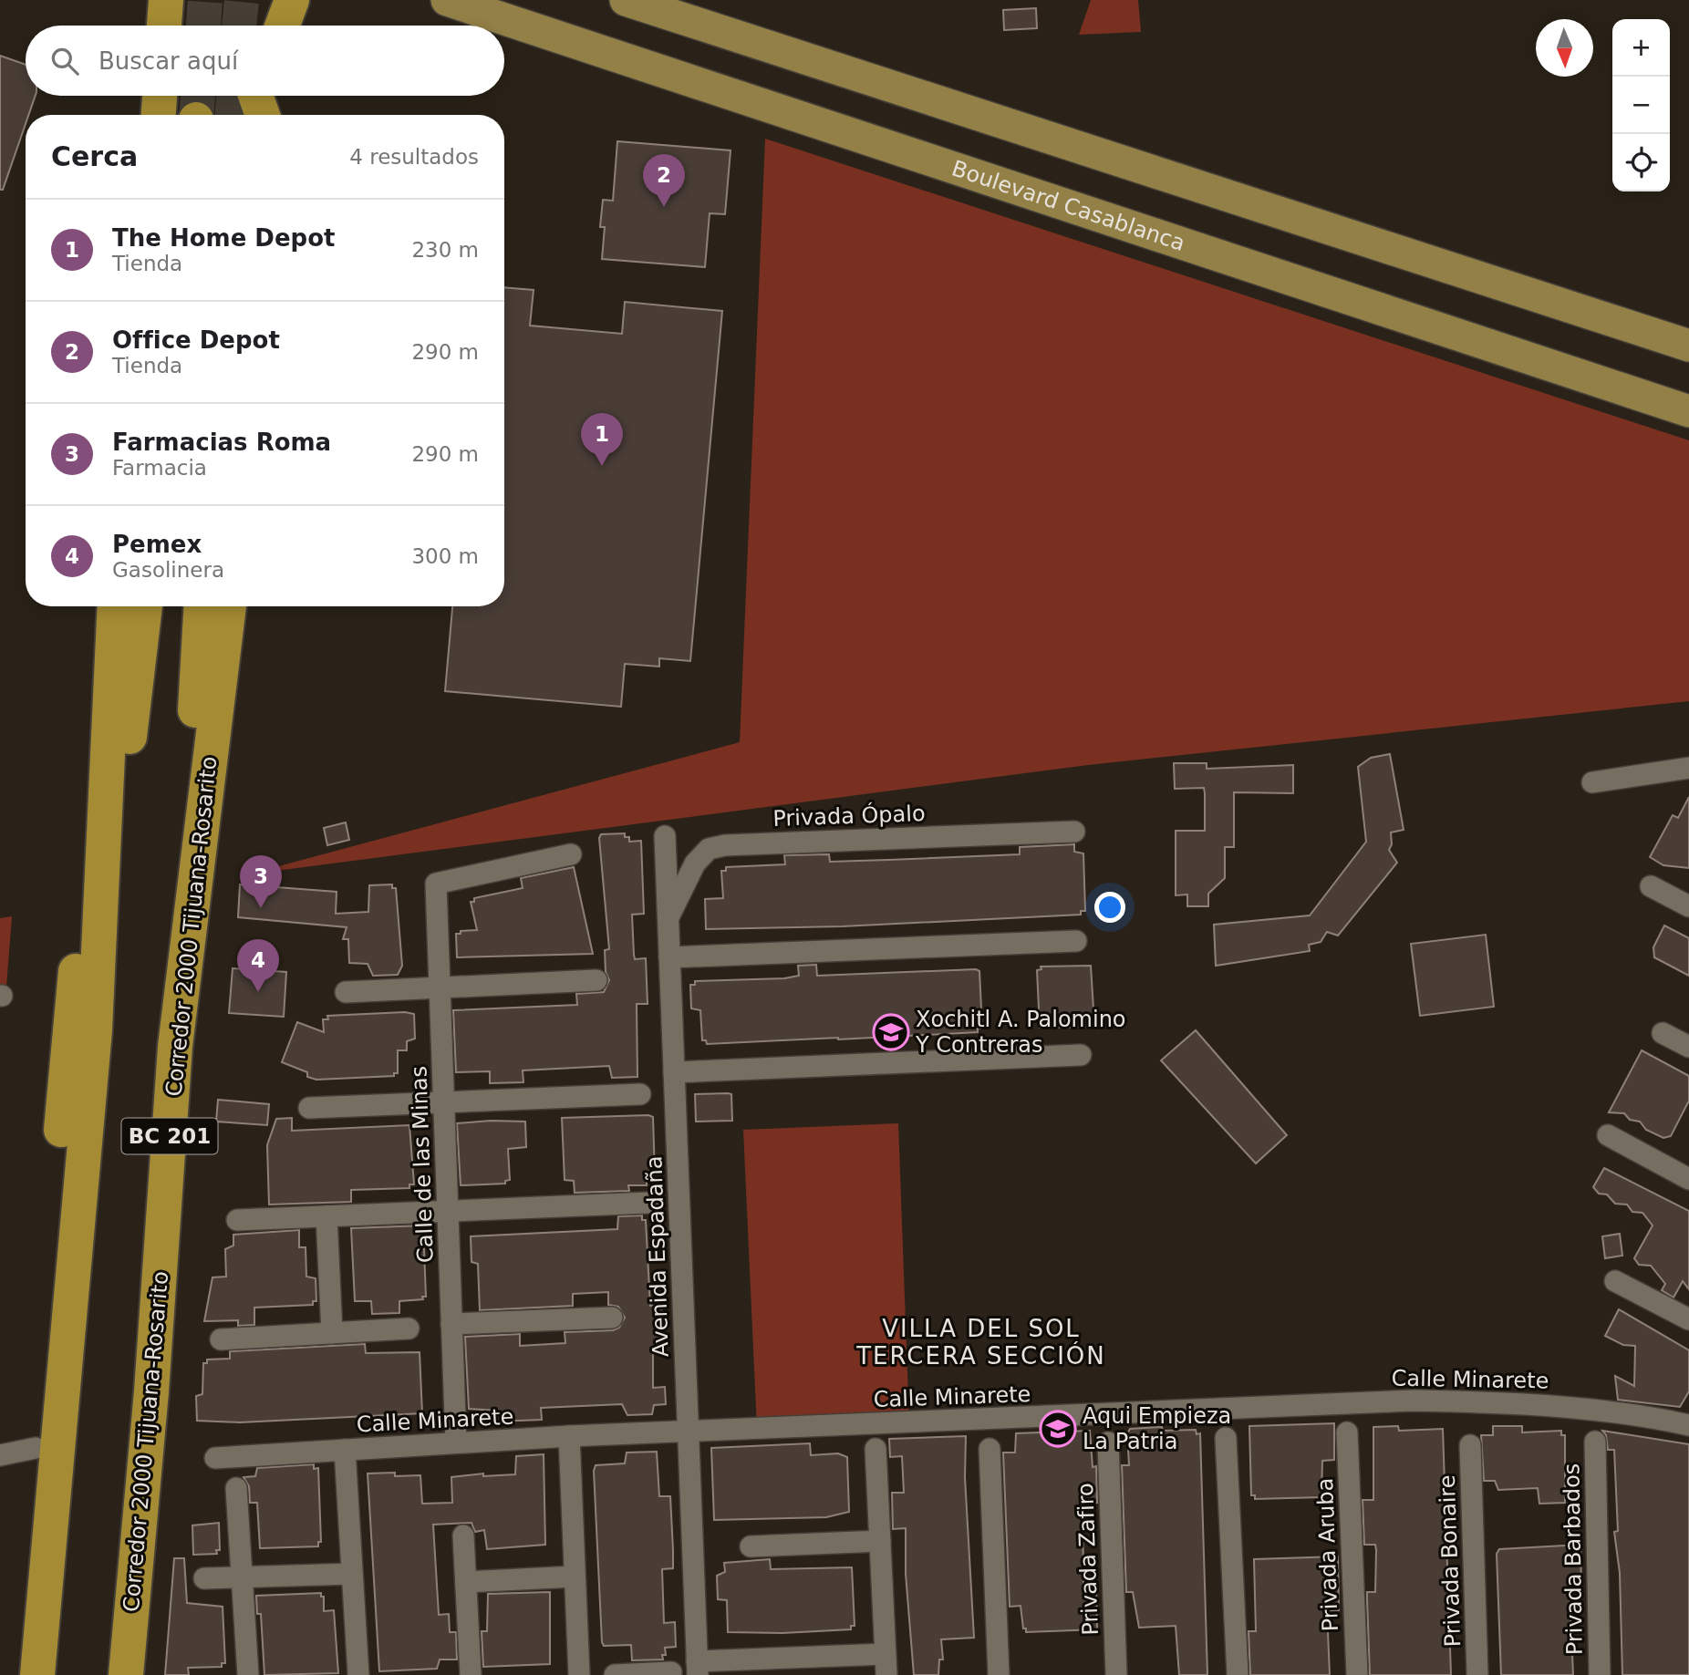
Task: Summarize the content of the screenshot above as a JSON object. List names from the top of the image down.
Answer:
{
  "streets": {
    "highway": ["Corredor 2000 Tijuana-Rosarito", "BC 201"],
    "main road": ["Boulevard Casablanca"],
    "street": [
      "Privada Ópalo",
      "Calle de las Minas",
      "Avenida Espadaña",
      "Calle Minarete",
      "Privada Aruba",
      "Privada Zafiro",
      "Privada Barbados",
      "Privada Bonaire"
    ]
  },
  "crossings": [
    ["Privada Ópalo", "Avenida Espadaña"],
    ["Calle de las Minas", "Calle Minarete"],
    ["Avenida Espadaña", "Calle Minarete"]
  ],
  "districts": ["VILLA DEL SOL TERCERA SECCIÓN"],
  "places": {
    "school or university": ["Xochitl A. Palomino Y Contreras", "Aqui Empieza La Patria"]
  },
  "north": "bottom",
  "page": {
    "map_buttons": ["+", "−"],
    "search": "Buscar aquí",
    "heading": ["Cerca", "4 resultados"],
    "pins": [
      "2",
      "1",
      "3",
      "4"
    ],
    "list": [
      {
        "mark": "1",
        "name": "The Home Depot",
        "note": "Tienda",
        "value": "230 m"
      },
      {
        "mark": "2",
        "name": "Office Depot",
        "note": "Tienda",
        "value": "290 m"
      },
      {
        "mark": "3",
        "name": "Farmacias Roma",
        "note": "Farmacia",
        "value": "290 m"
      },
      {
        "mark": "4",
        "name": "Pemex",
        "note": "Gasolinera",
        "value": "300 m"
      }
    ]
  }
}
